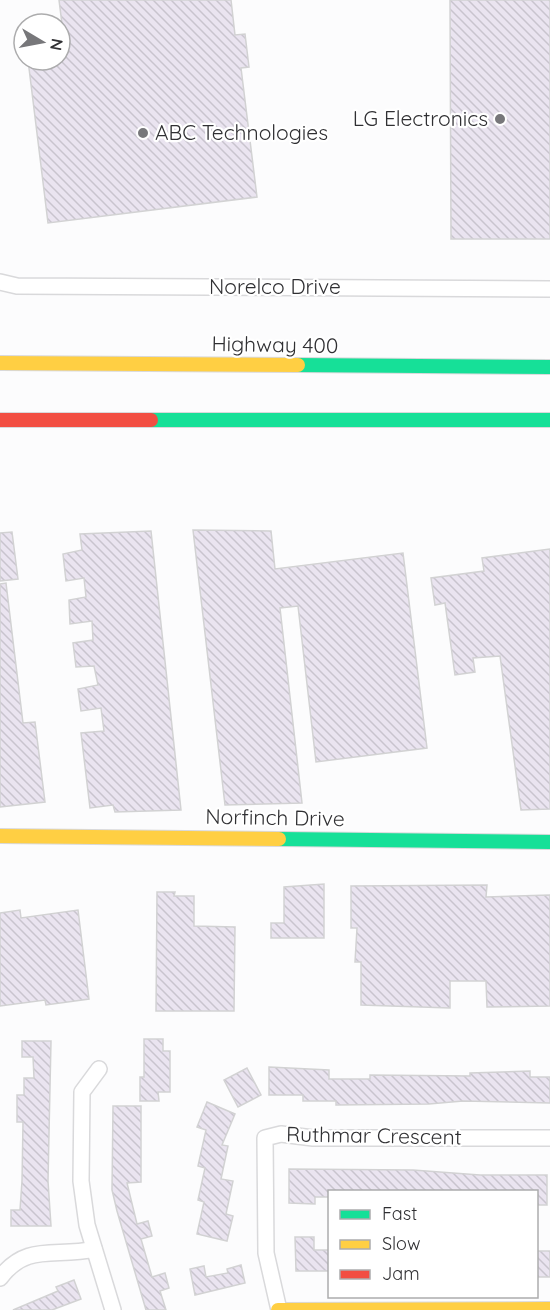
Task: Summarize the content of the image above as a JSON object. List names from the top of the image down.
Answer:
{
  "streets": {
    "main road": ["Highway 400", "Norfinch Drive"],
    "street": ["Norelco Drive", "Ruthmar Crescent"]
  },
  "places": ["LG Electronics", "ABC Technologies"],
  "legend": ["Fast", "Slow", "Jam"],
  "north": "right"
}
